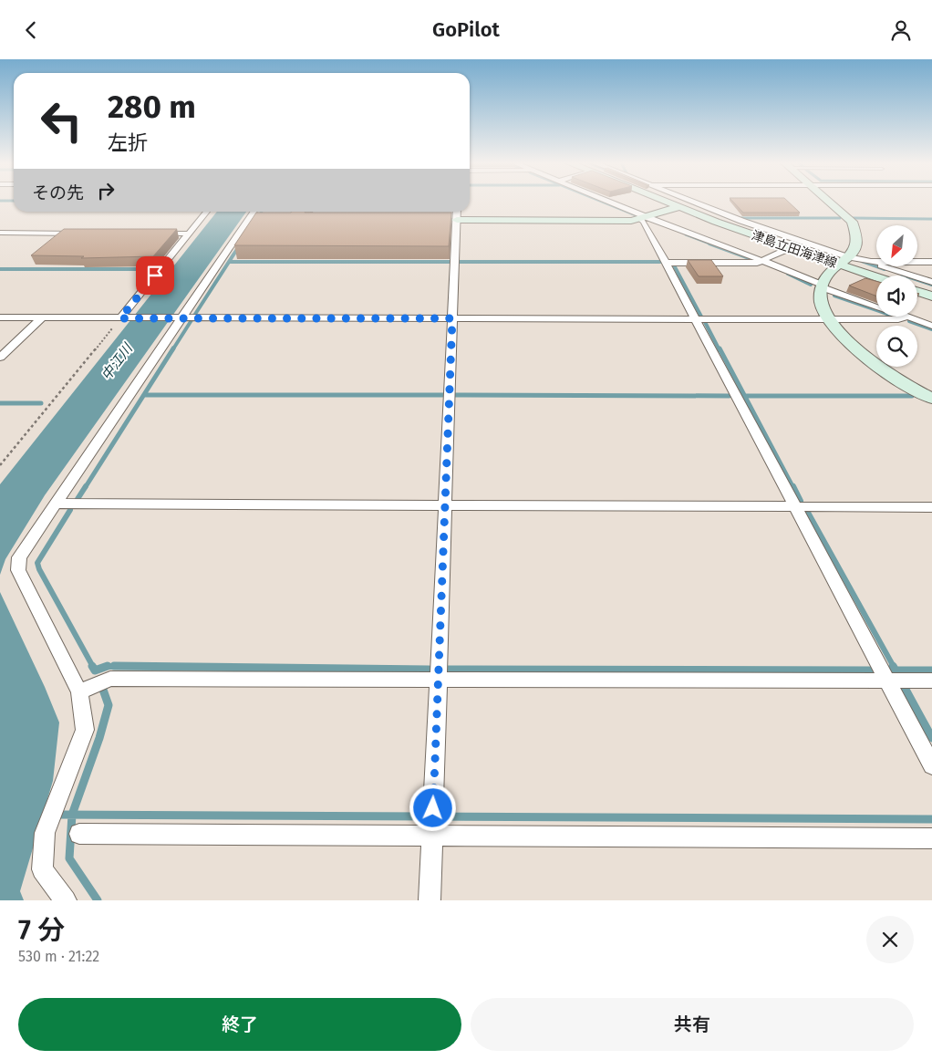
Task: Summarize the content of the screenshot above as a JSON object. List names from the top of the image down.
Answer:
{
  "streets": {
    "street": ["津島立田海津線"]
  },
  "water": ["中江川"],
  "north": "bottom left",
  "page": {
    "header": "GoPilot",
    "turn": ["280 m", "左折"],
    "then": "その先",
    "heading": ["7 分", "530 m · 21:22"],
    "buttons": ["終了", "共有"]
  }
}
